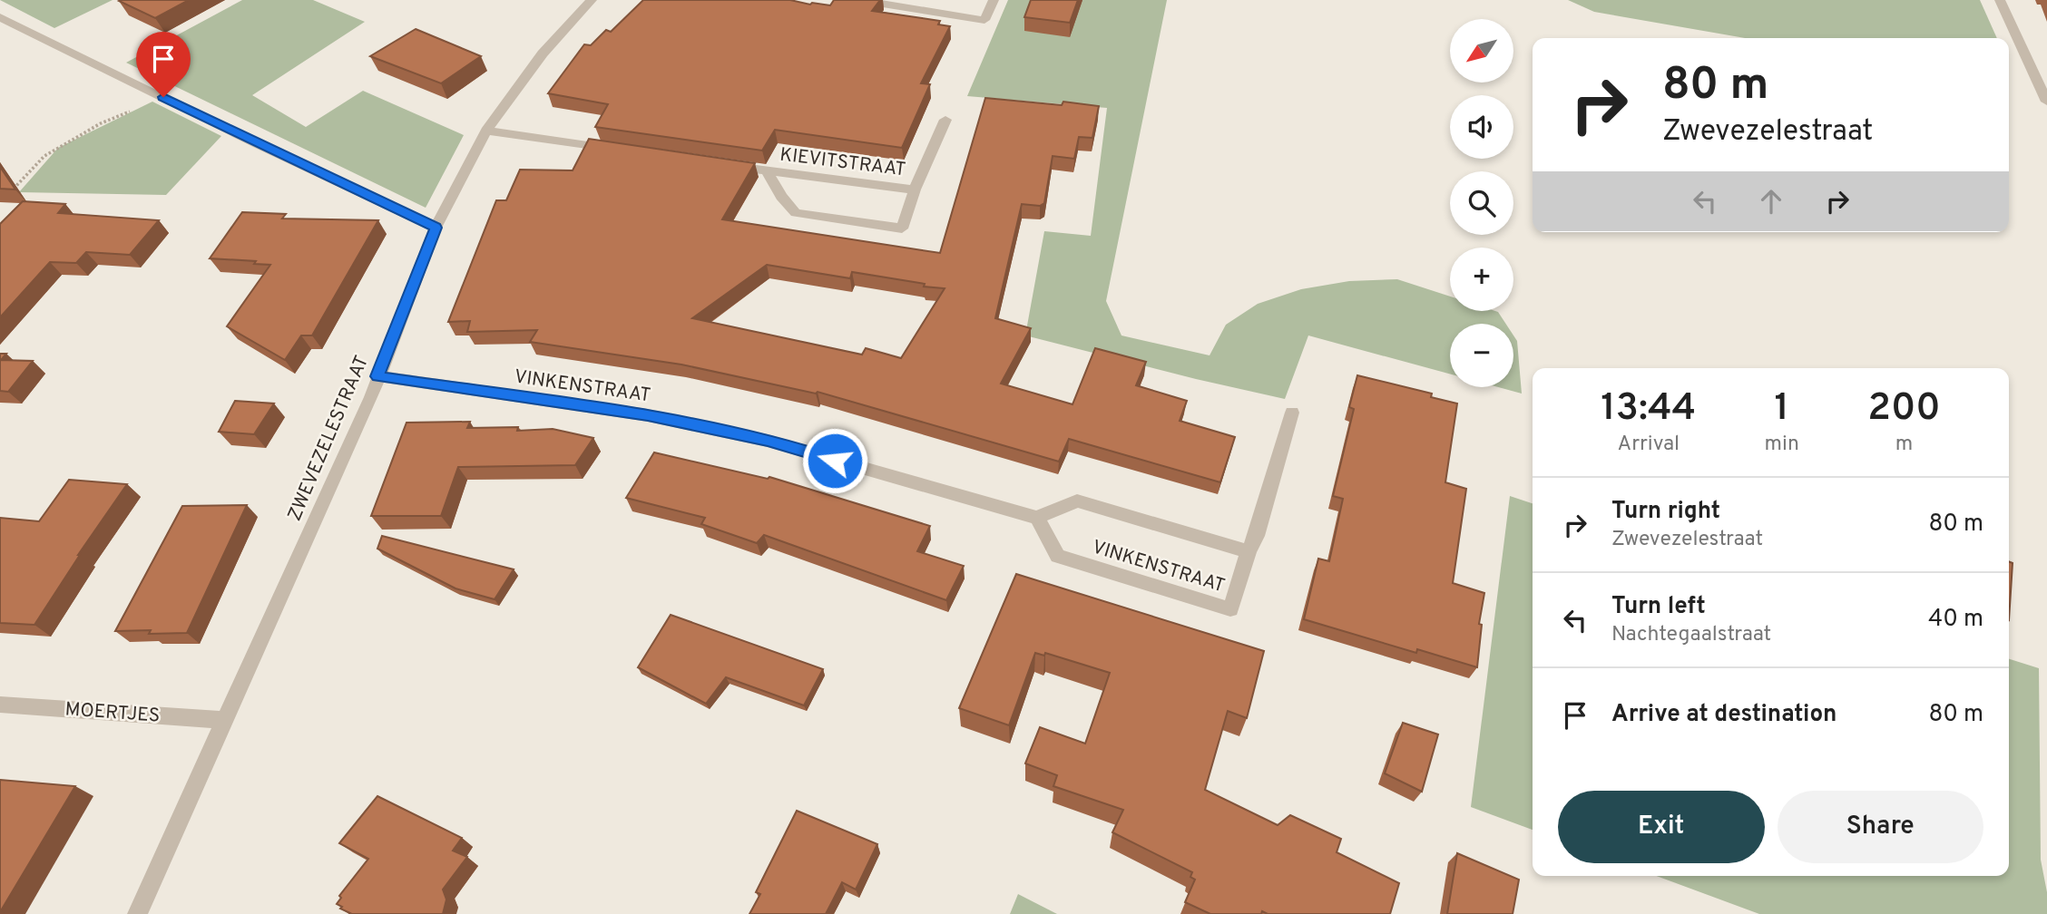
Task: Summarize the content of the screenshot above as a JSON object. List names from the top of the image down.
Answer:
{
  "streets": {
    "street": [
      "KIEVITSTRAAT",
      "VINKENSTRAAT",
      "ZWEVEZELESTRAAT",
      "MOERTJES"
    ]
  },
  "crossings": [
    ["VINKENSTRAAT", "ZWEVEZELESTRAAT"],
    ["ZWEVEZELESTRAAT", "MOERTJES"]
  ],
  "north": "bottom left",
  "page": {
    "map_buttons": ["+", "−"],
    "turn": ["80 m", "Zwevezelestraat"],
    "eta": [
      "13:44",
      "Arrival",
      "1",
      "min",
      "200",
      "m"
    ],
    "list": [
      {
        "name": "Turn right",
        "note": "Zwevezelestraat",
        "value": "80 m"
      },
      {
        "name": "Turn left",
        "note": "Nachtegaalstraat",
        "value": "40 m"
      },
      {
        "name": "Arrive at destination",
        "value": "80 m"
      }
    ],
    "buttons": ["Exit", "Share"]
  }
}
